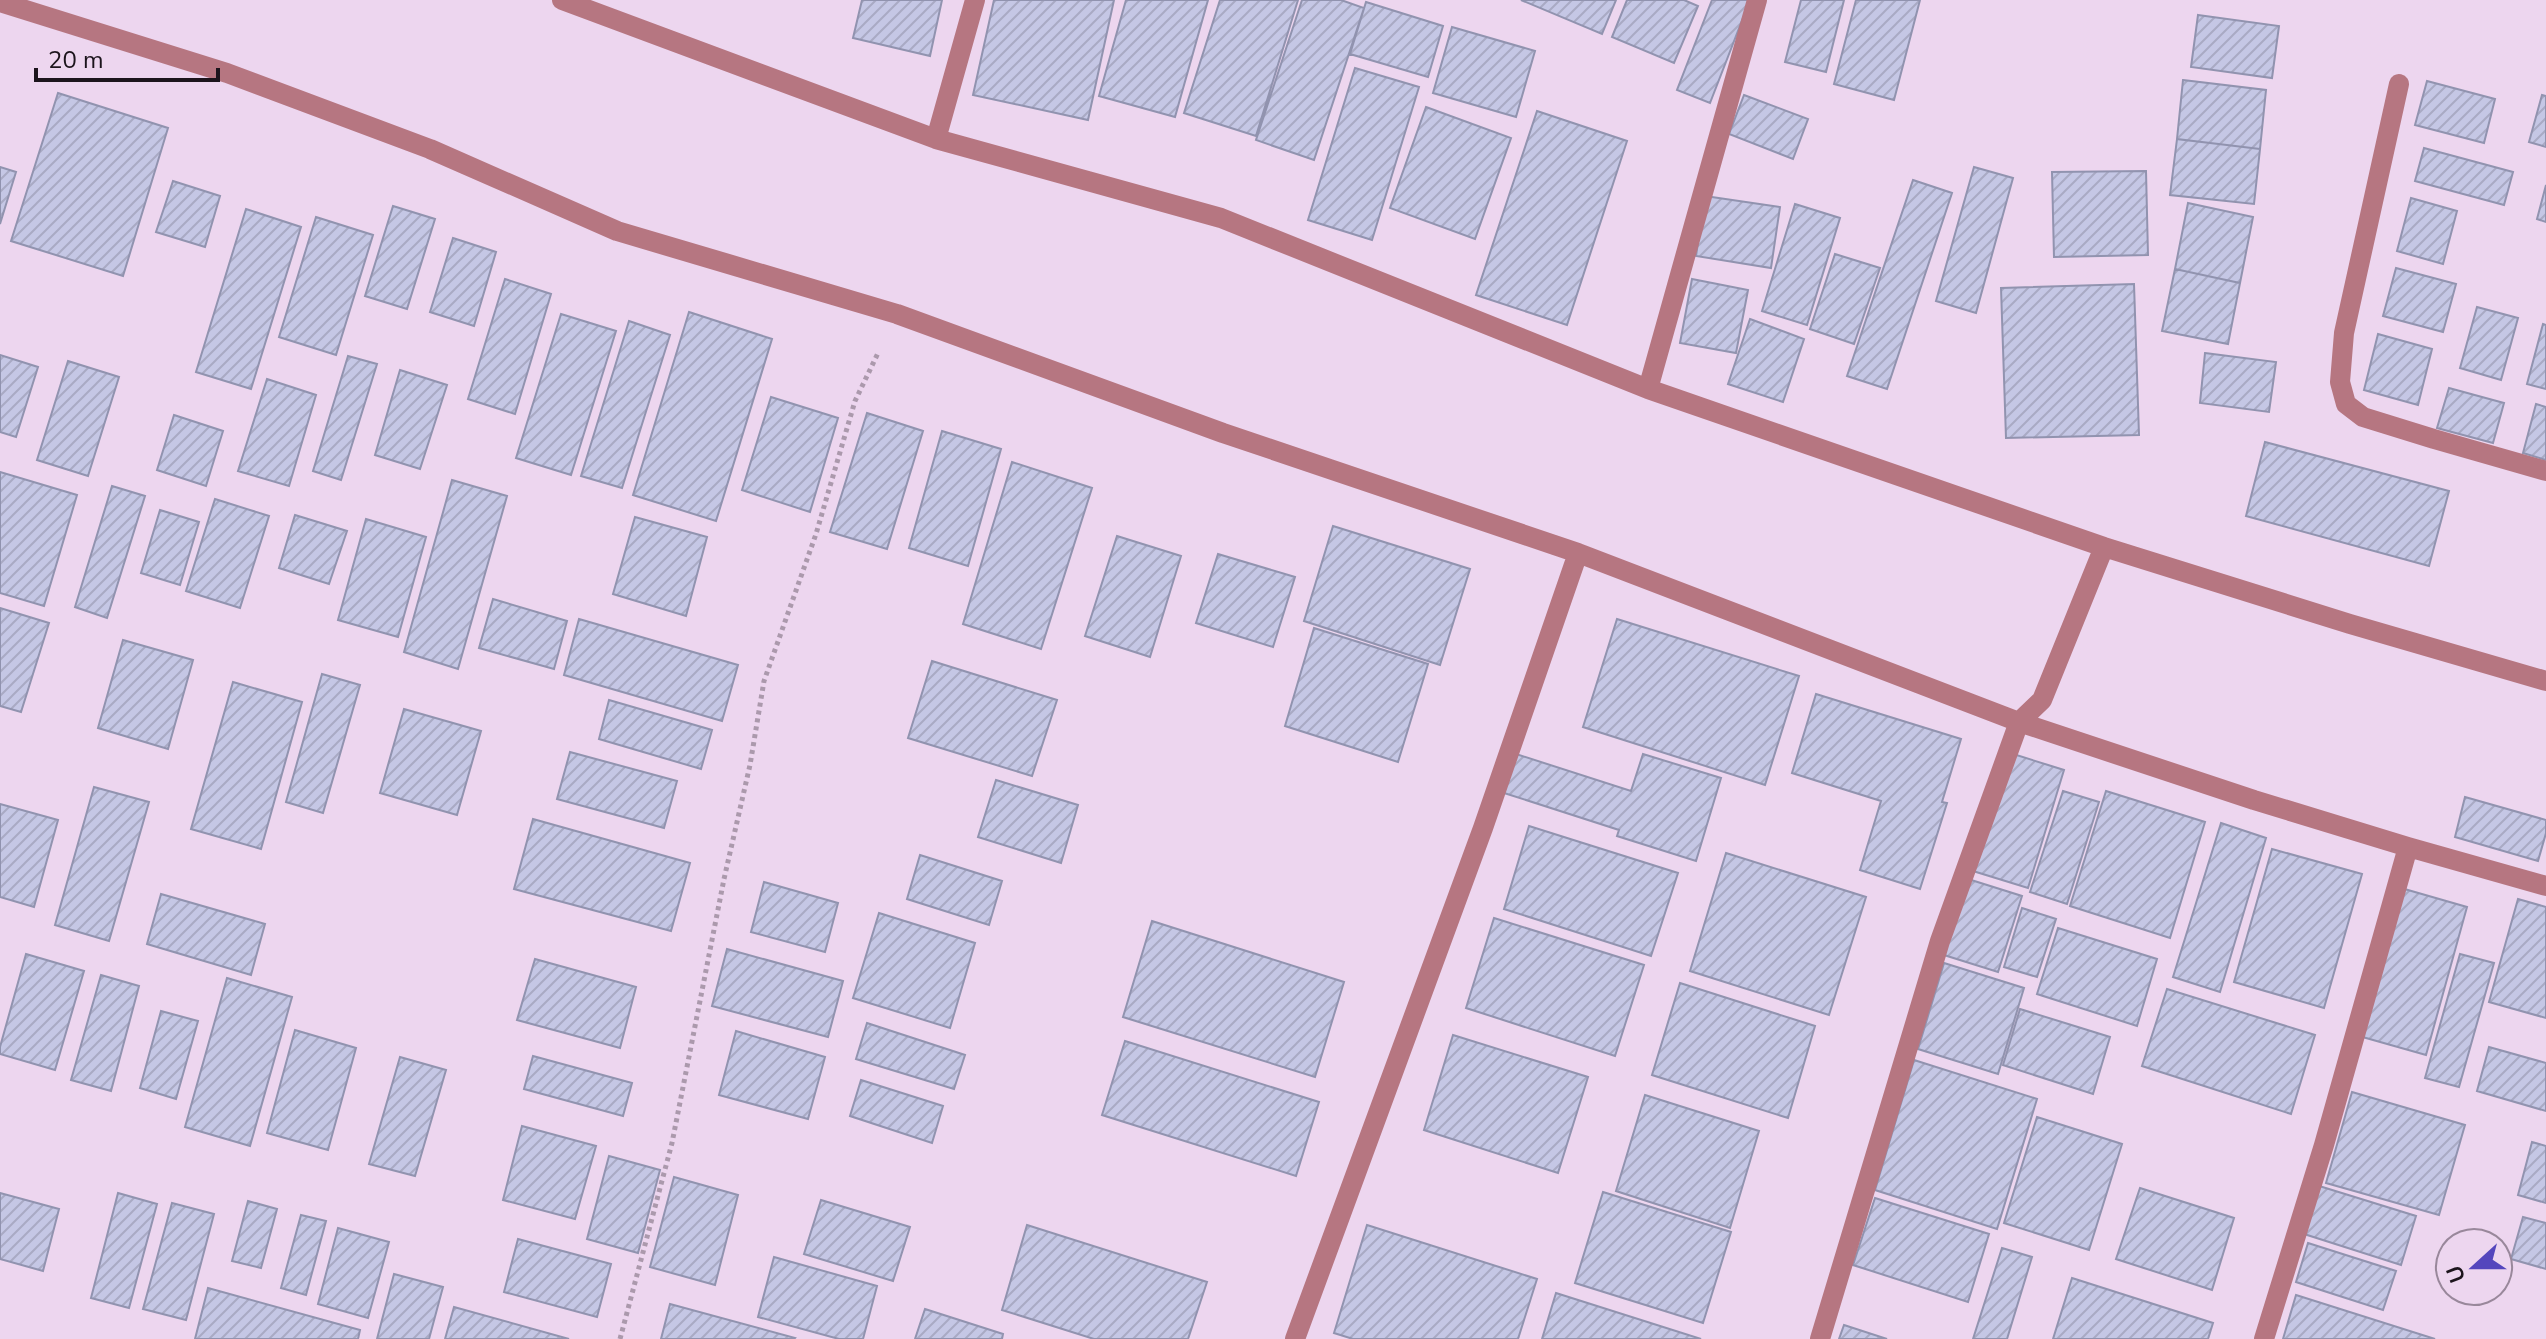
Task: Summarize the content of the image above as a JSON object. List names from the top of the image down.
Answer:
{
  "scale_bar": "20 m",
  "north": "left"
}
